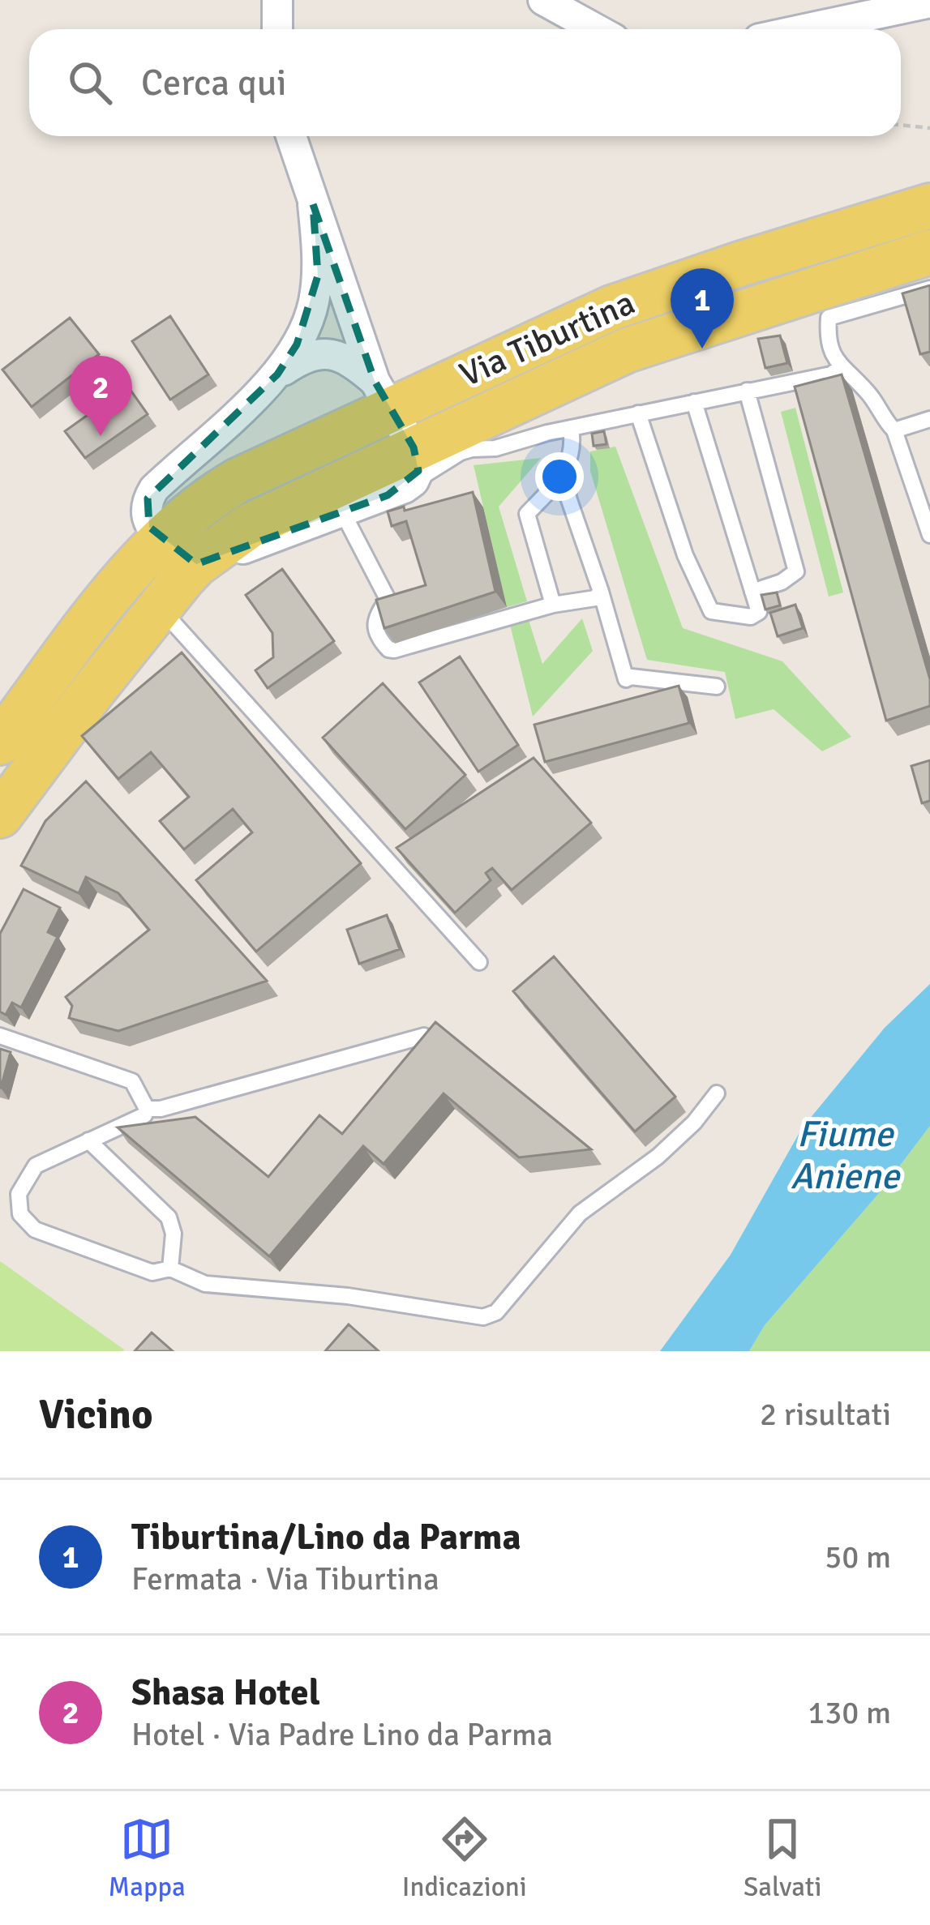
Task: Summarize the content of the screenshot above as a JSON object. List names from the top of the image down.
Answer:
{
  "streets": {
    "main road": ["Via Tiburtina"]
  },
  "water": ["Fiume Aniene"],
  "page": {
    "search": "Cerca qui",
    "pins": ["1", "2"],
    "heading": ["Vicino", "2 risultati"],
    "list": [
      {
        "mark": "1",
        "name": "Tiburtina/Lino da Parma",
        "note": "Fermata · Via Tiburtina",
        "value": "50 m"
      },
      {
        "mark": "2",
        "name": "Shasa Hotel",
        "note": "Hotel · Via Padre Lino da Parma",
        "value": "130 m"
      }
    ],
    "nav": ["Mappa", "Indicazioni", "Salvati"]
  }
}
